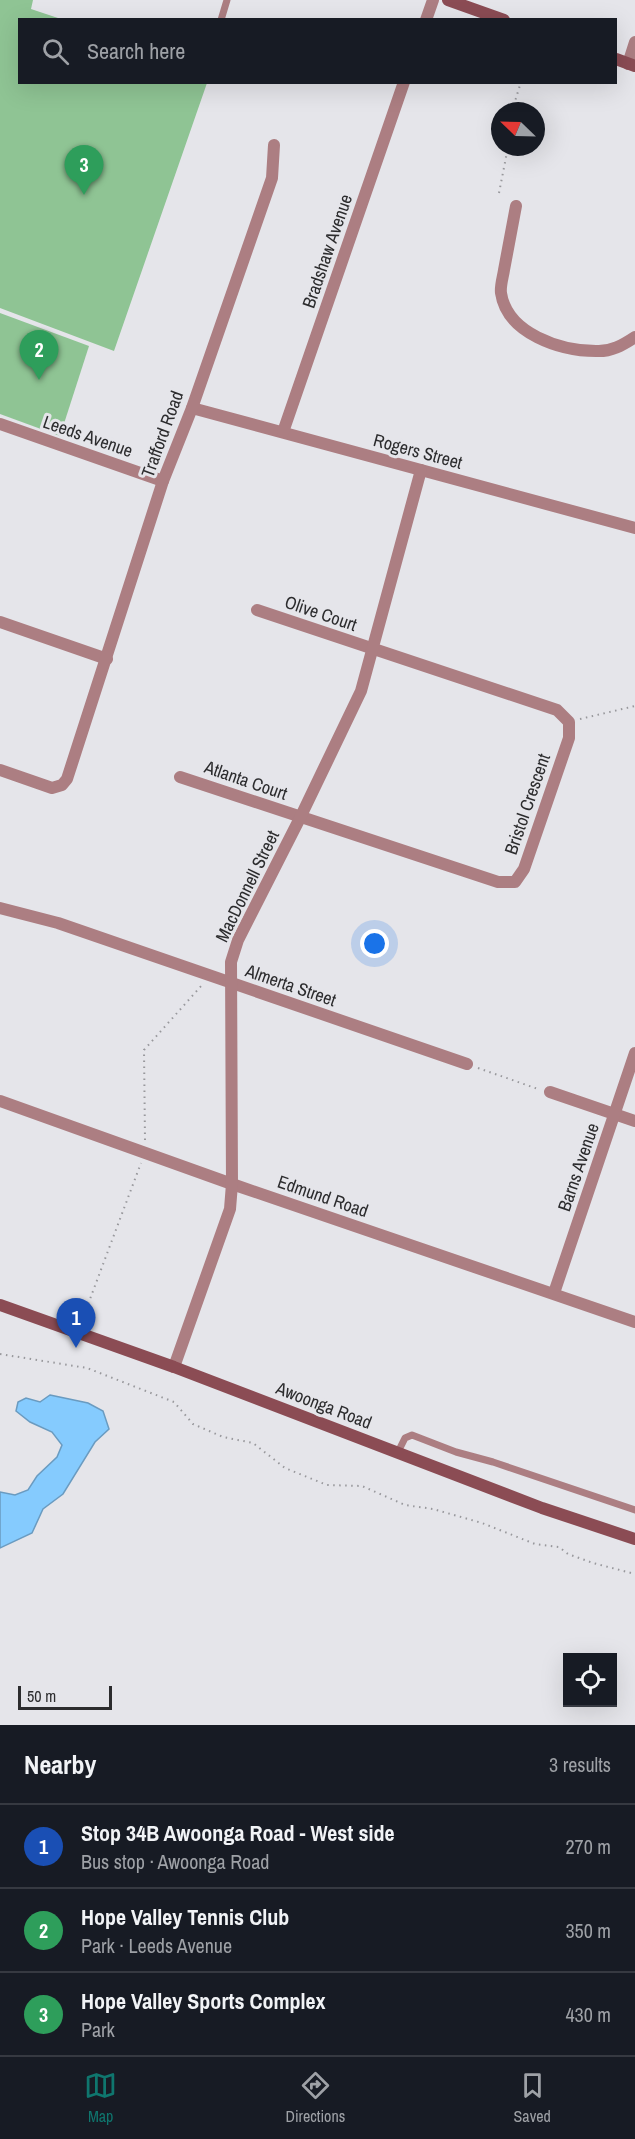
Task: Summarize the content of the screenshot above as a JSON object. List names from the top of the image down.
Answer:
{
  "streets": {
    "main road": ["Awoonga Road"],
    "street": [
      "Bradshaw Avenue",
      "Trafford Road",
      "Leeds Avenue",
      "Rogers Street",
      "Olive Court",
      "Atlanta Court",
      "Bristol Crescent",
      "MacDonnell Street",
      "Almerta Street",
      "Barns Avenue",
      "Edmund Road"
    ]
  },
  "crossings": [
    ["Bradshaw Avenue", "Rogers Street"],
    ["Trafford Road", "Leeds Avenue"],
    ["Trafford Road", "Rogers Street"],
    ["Rogers Street", "MacDonnell Street"],
    ["Olive Court", "MacDonnell Street"],
    ["Atlanta Court", "Bristol Crescent"],
    ["Atlanta Court", "MacDonnell Street"],
    ["Bristol Crescent", "MacDonnell Street"],
    ["MacDonnell Street", "Almerta Street"],
    ["MacDonnell Street", "Edmund Road"],
    ["MacDonnell Street", "Awoonga Road"],
    ["Barns Avenue", "Edmund Road"]
  ],
  "scale_bar": "50 m",
  "north": "top left",
  "page": {
    "search": "Search here",
    "pins": ["3", "2", "1"],
    "scale": "50 m",
    "heading": ["Nearby", "3 results"],
    "list": [
      {
        "mark": "1",
        "name": "Stop 34B Awoonga Road - West side",
        "note": "Bus stop · Awoonga Road",
        "value": "270 m"
      },
      {
        "mark": "2",
        "name": "Hope Valley Tennis Club",
        "note": "Park · Leeds Avenue",
        "value": "350 m"
      },
      {
        "mark": "3",
        "name": "Hope Valley Sports Complex",
        "note": "Park",
        "value": "430 m"
      }
    ],
    "nav": ["Map", "Directions", "Saved"]
  }
}
